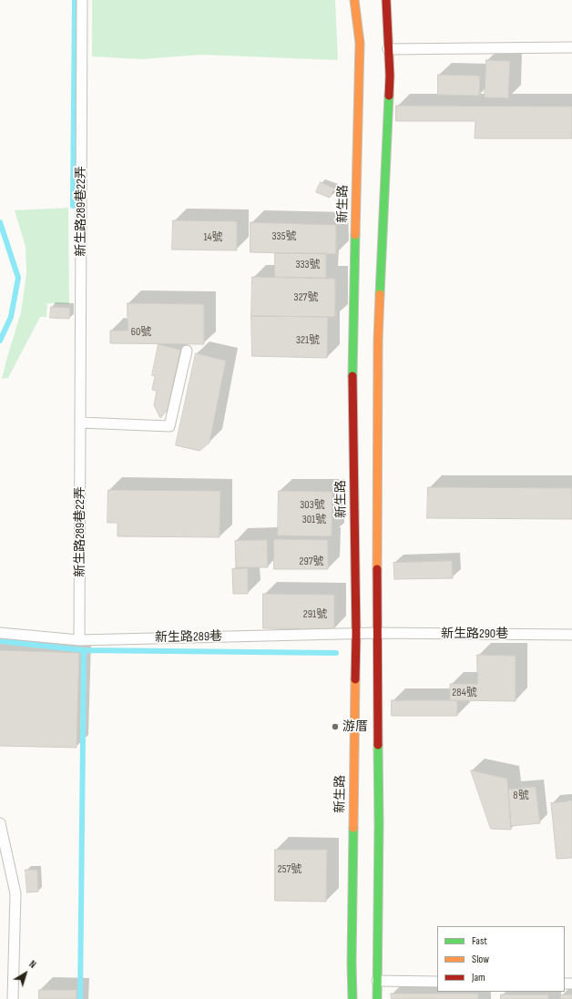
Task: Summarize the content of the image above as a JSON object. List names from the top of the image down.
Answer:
{
  "streets": {
    "main road": ["新生路"],
    "lane": ["新生路289巷22弄", "新生路290巷", "新生路289巷"]
  },
  "crossings": [
    ["新生路", "新生路289巷"],
    ["新生路289巷22弄", "新生路289巷"],
    ["新生路290巷", "新生路289巷"]
  ],
  "places": ["游厝"],
  "house_numbers": [
    "335號",
    "14號",
    "333號",
    "327號",
    "60號",
    "321號",
    "303號",
    "301號",
    "297號",
    "291號",
    "284號",
    "8號",
    "257號"
  ],
  "legend": ["Fast", "Slow", "Jam"],
  "north": "top right"
}
